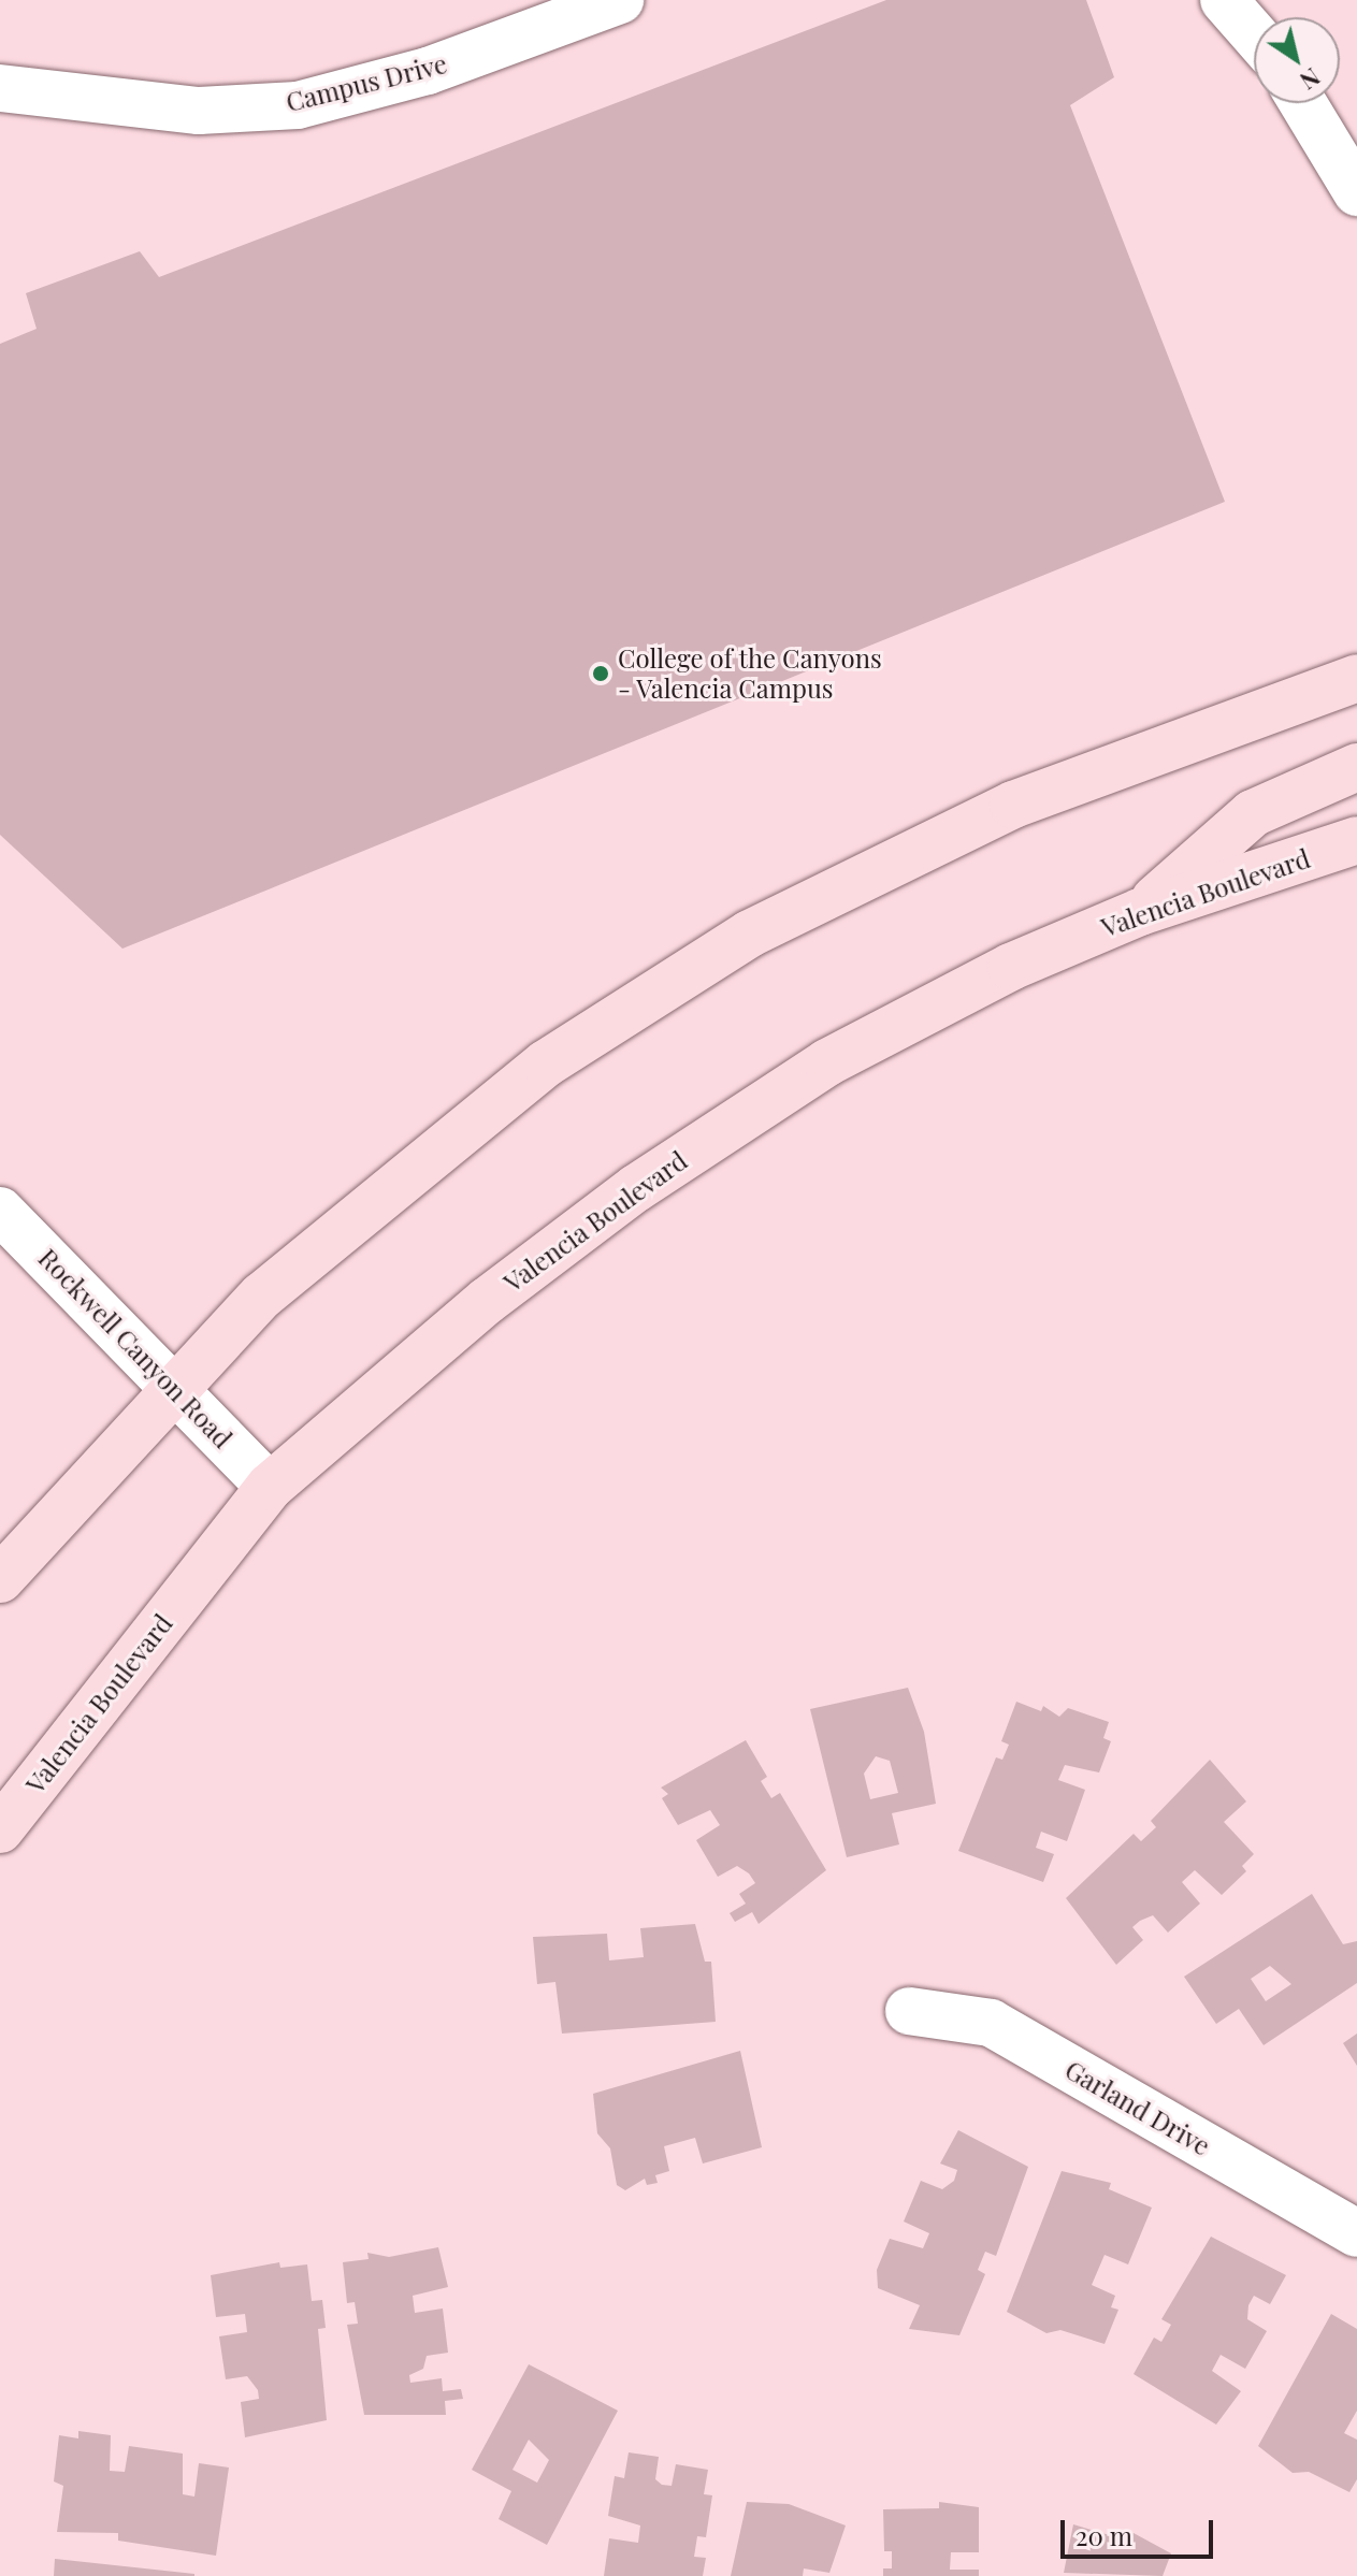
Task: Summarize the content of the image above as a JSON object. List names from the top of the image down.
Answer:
{
  "streets": {
    "main road": ["Valencia Boulevard"],
    "street": ["Campus Drive", "Rockwell Canyon Road", "Garland Drive"]
  },
  "crossings": [
    ["Valencia Boulevard", "Rockwell Canyon Road"]
  ],
  "places": ["College of the Canyons - Valencia Campus"],
  "scale_bar": "20 m",
  "north": "bottom right"
}
